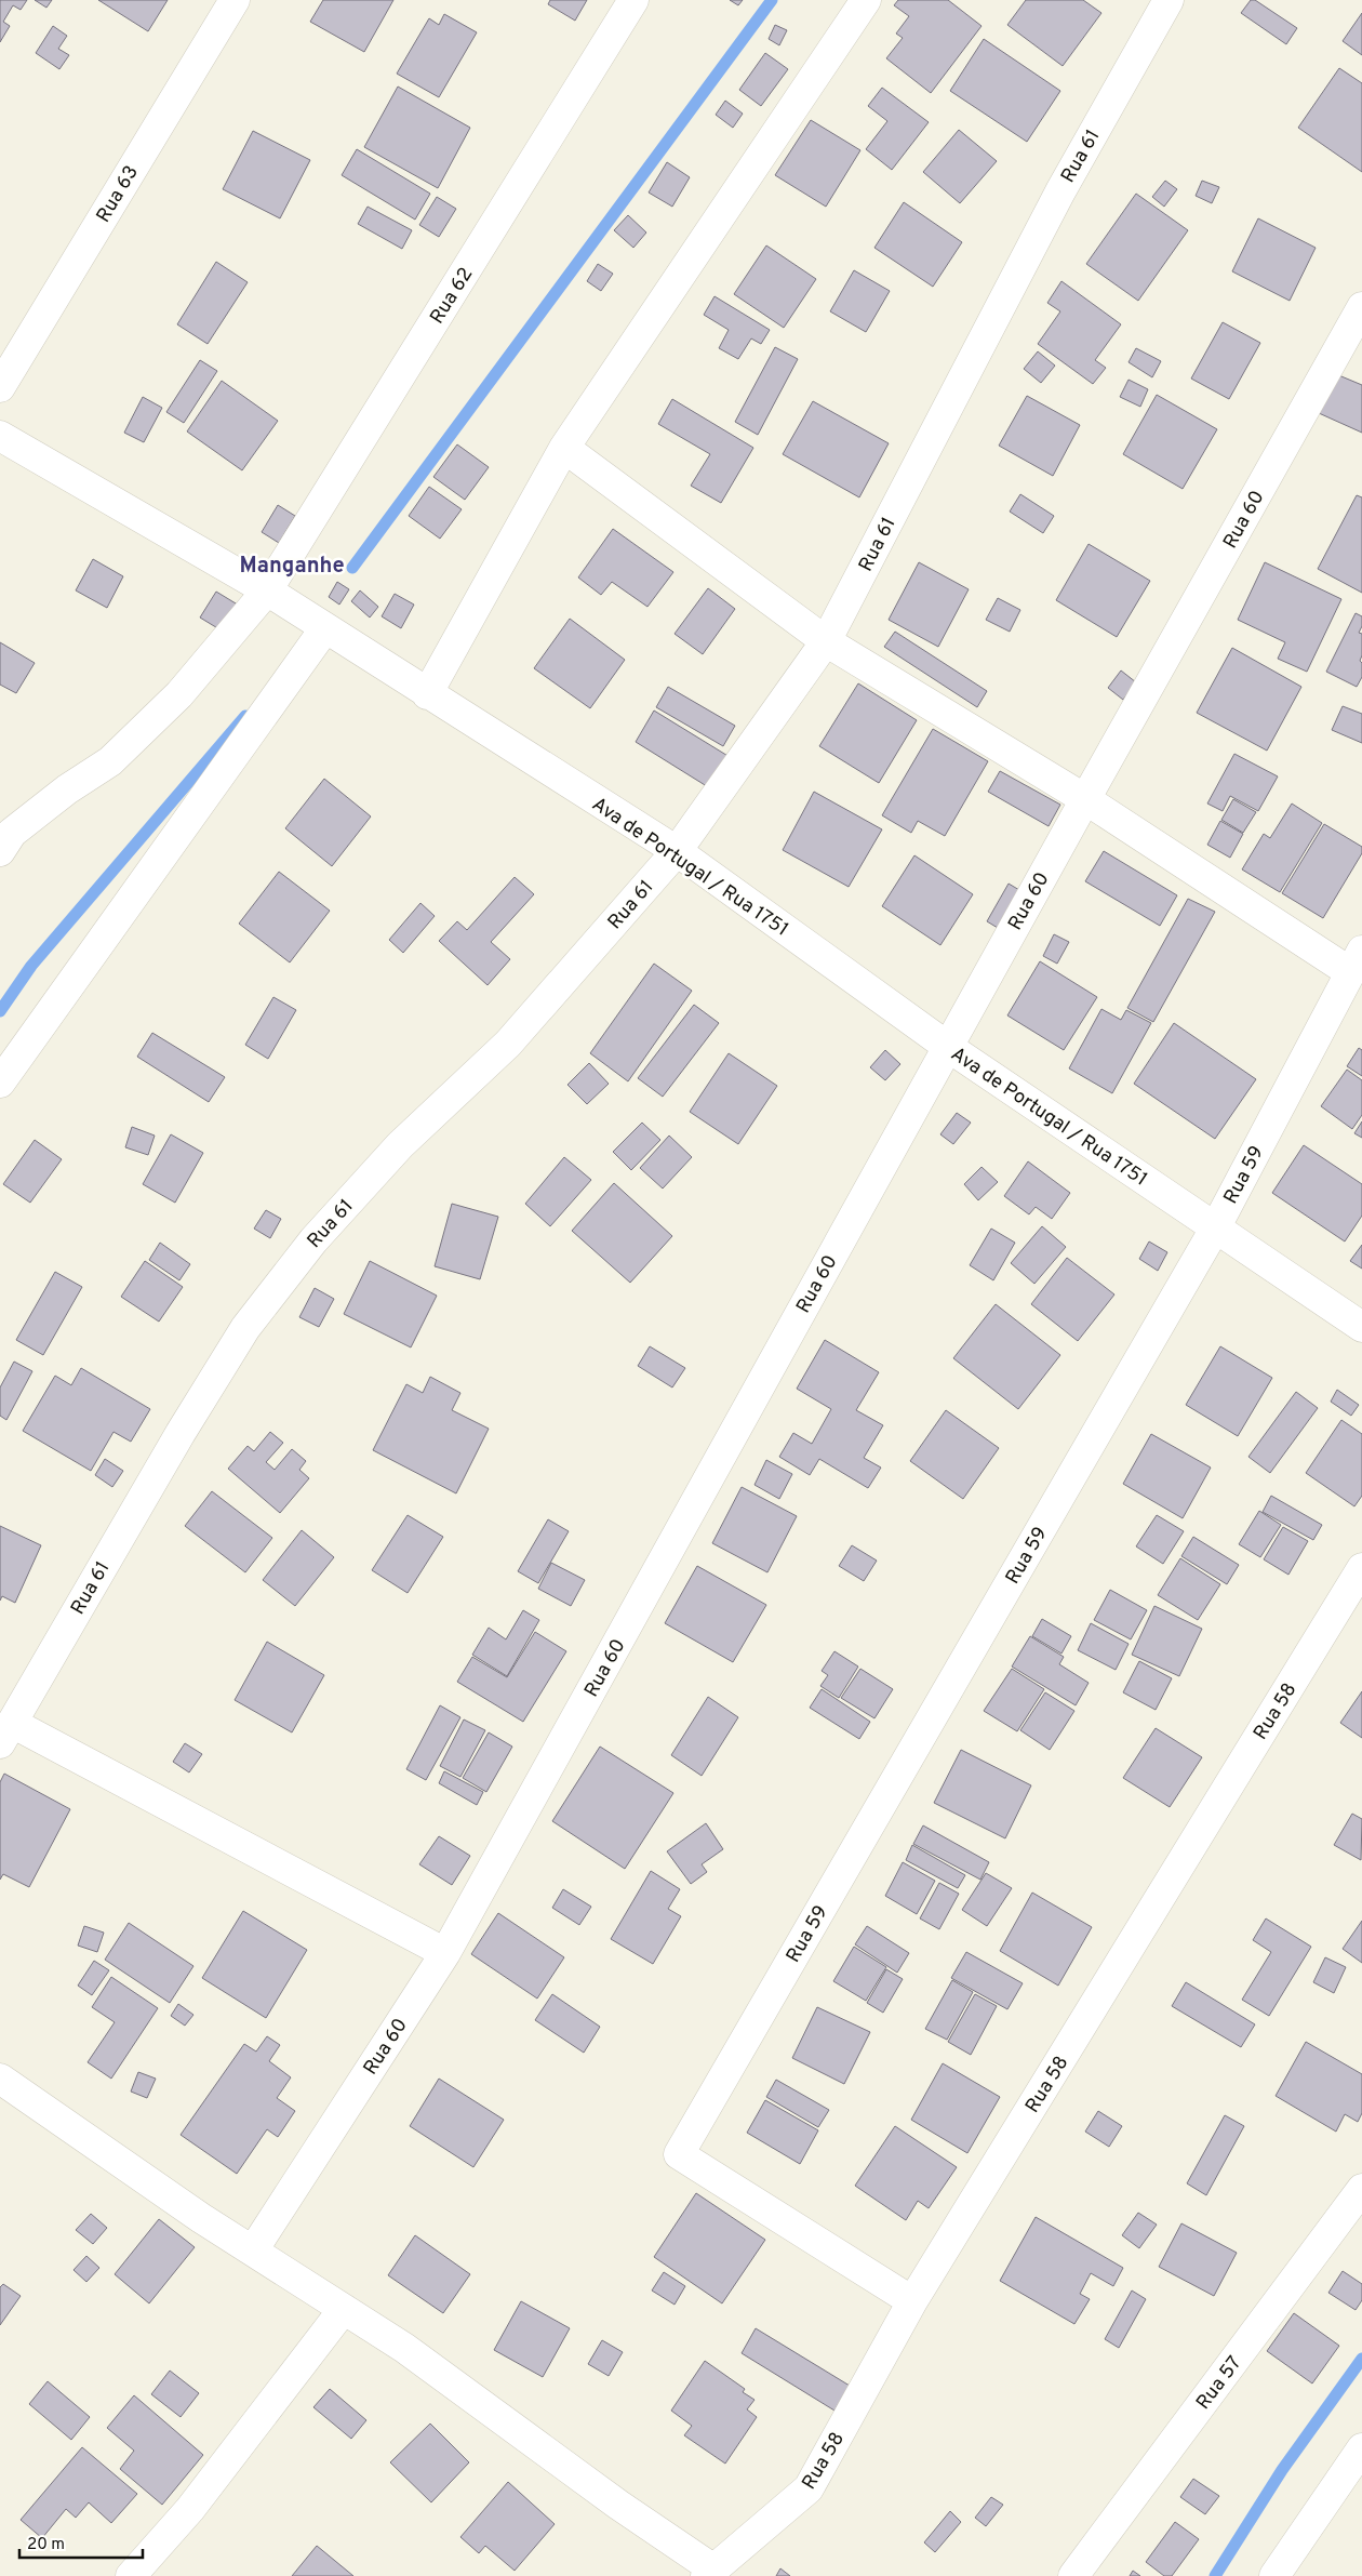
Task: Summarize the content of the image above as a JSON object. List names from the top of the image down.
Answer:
{
  "streets": {
    "street": [
      "Rua 61",
      "Rua 63",
      "Rua 62",
      "Rua 60",
      "Ava de Portugal / Rua 1751",
      "Rua 59",
      "Rua 58",
      "Rua 57"
    ]
  },
  "crossings": [
    ["Rua 61", "Ava de Portugal / Rua 1751"],
    ["Rua 62", "Ava de Portugal / Rua 1751"],
    ["Rua 60", "Ava de Portugal / Rua 1751"],
    ["Ava de Portugal / Rua 1751", "Rua 59"],
    ["Rua 59", "Rua 58"]
  ],
  "districts": ["Manganhe"],
  "scale_bar": "20 m"
}
